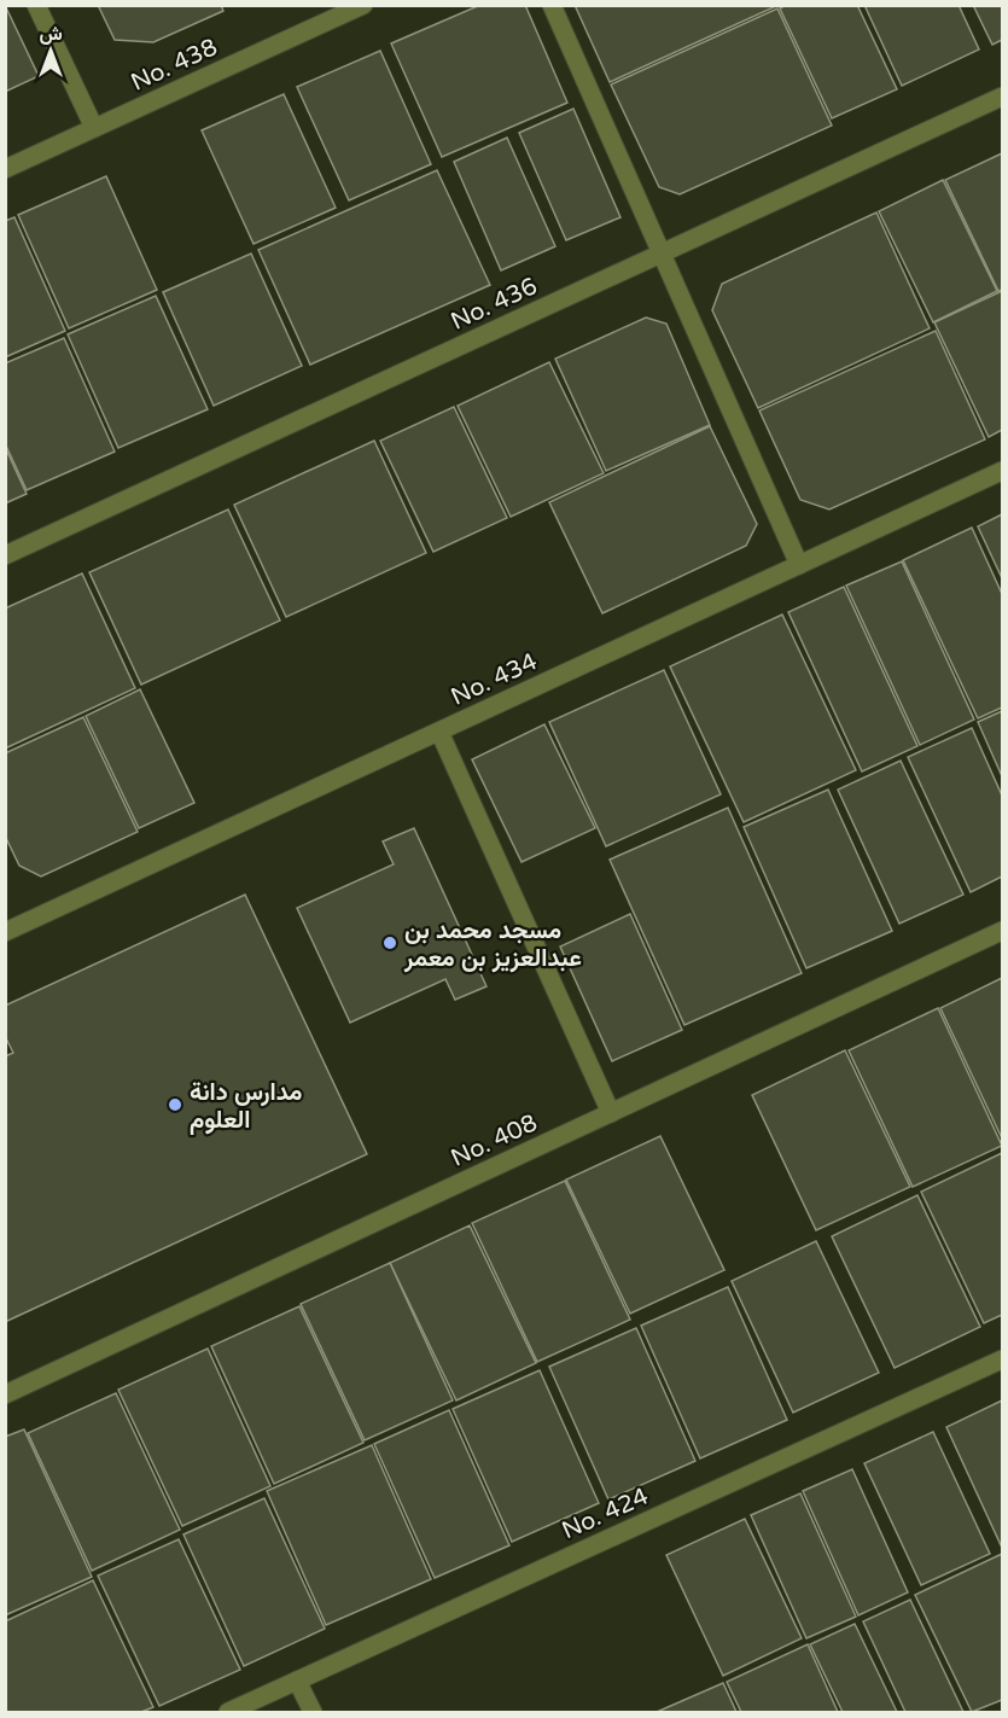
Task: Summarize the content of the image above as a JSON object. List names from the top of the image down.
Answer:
{
  "streets": {
    "street": [
      "No. 438",
      "No. 436",
      "No. 434",
      "No. 408",
      "No. 424"
    ]
  },
  "places": ["مسجد محمد بن عبدالعزيز بن معمر", "مدارس دانة العلوم"],
  "north": "top"
}
